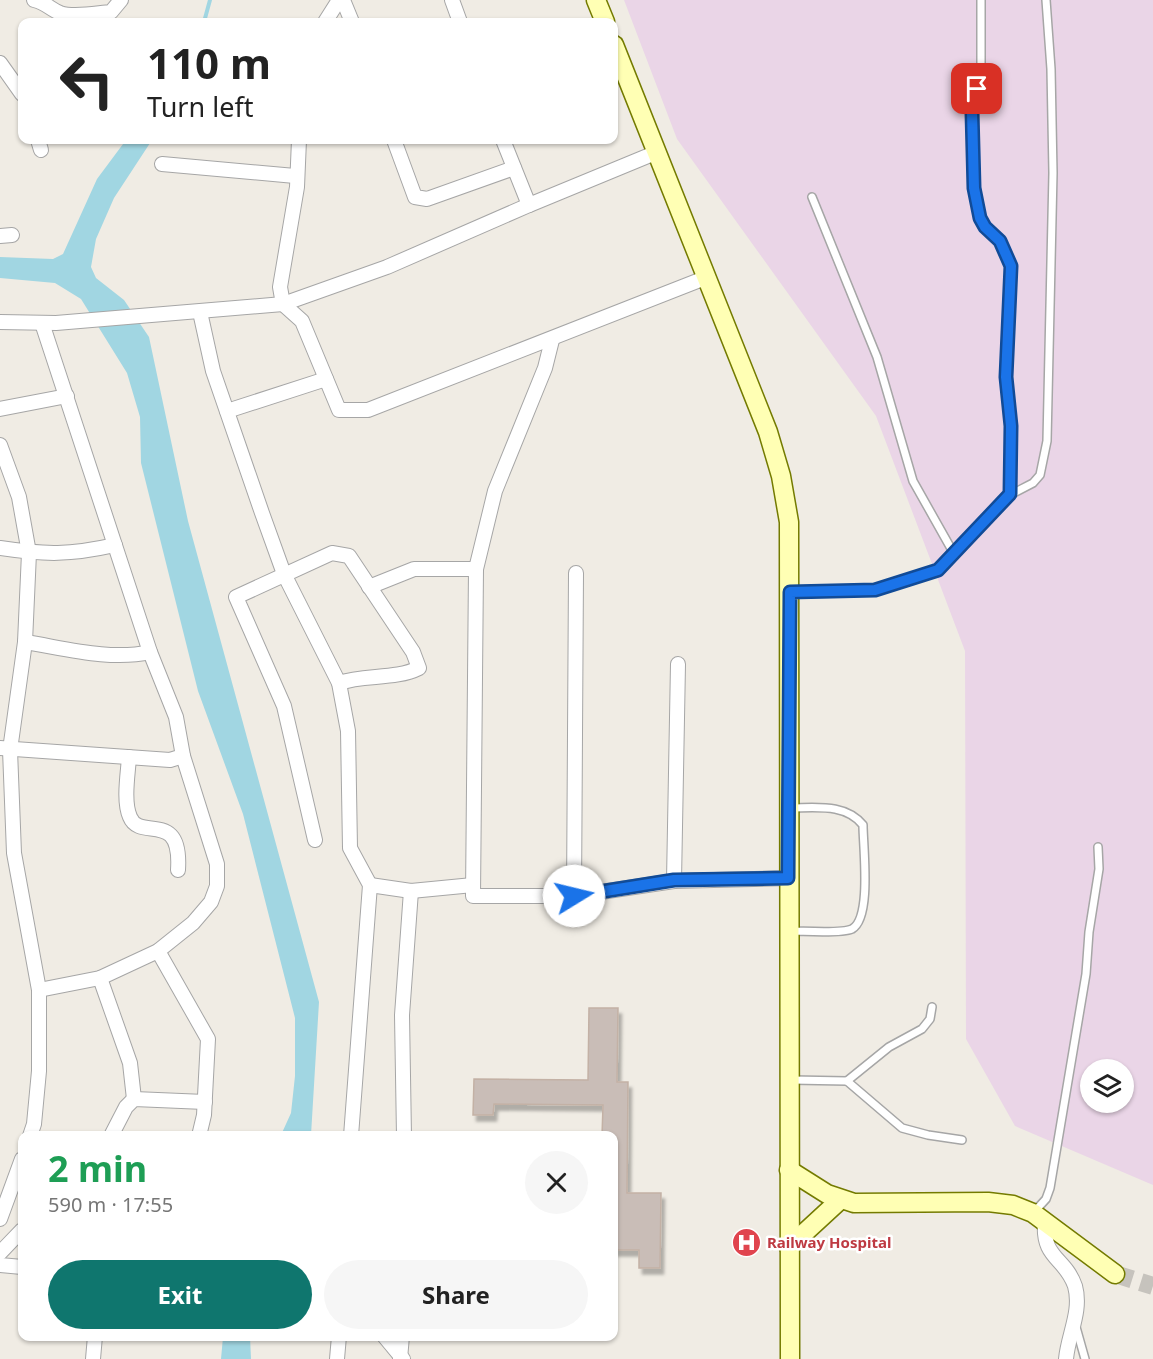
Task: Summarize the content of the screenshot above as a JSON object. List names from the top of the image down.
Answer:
{
  "places": {
    "hospital": ["Railway Hospital"]
  },
  "page": {
    "turn": ["110 m", "Turn left"],
    "heading": ["2 min", "590 m · 17:55"],
    "buttons": ["Exit", "Share"]
  }
}
